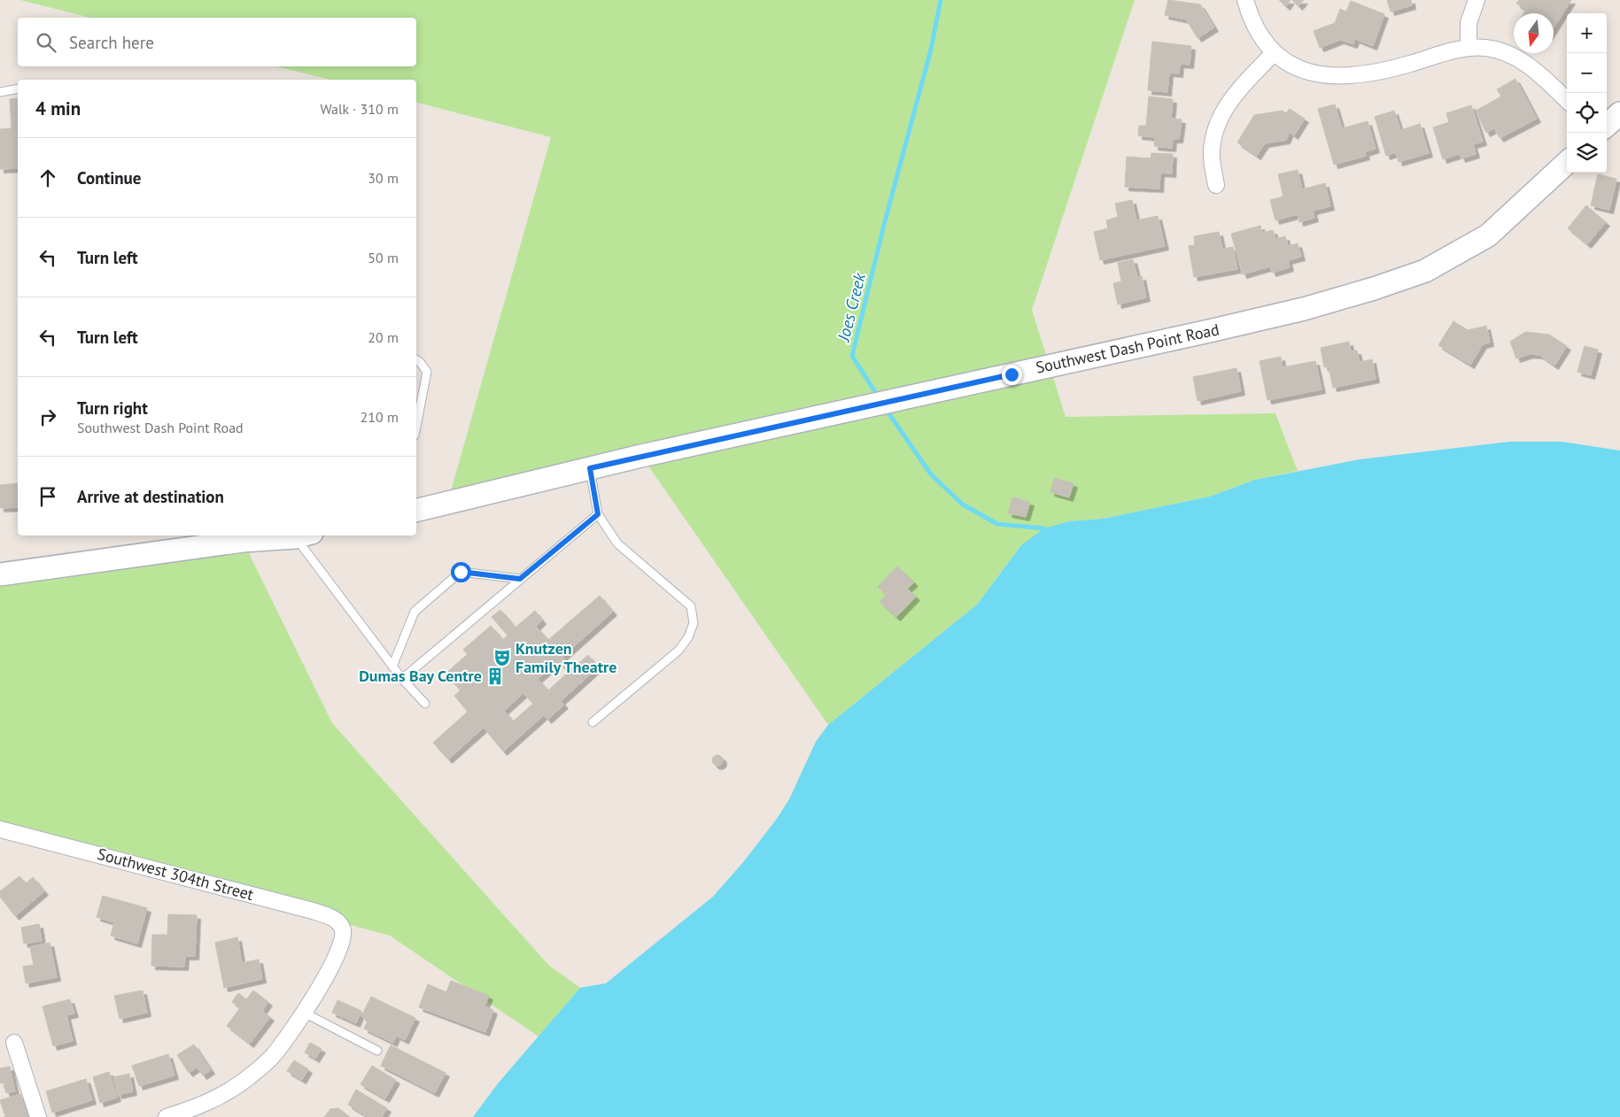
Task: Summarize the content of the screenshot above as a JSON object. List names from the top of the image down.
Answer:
{
  "streets": {
    "main road": ["Southwest Dash Point Road"],
    "street": ["Southwest 304th Street"]
  },
  "water": ["Joes Creek"],
  "places": {
    "theatre": ["Knutzen Family Theatre"],
    "building": ["Dumas Bay Centre"]
  },
  "north": "bottom",
  "page": {
    "map_buttons": ["+", "−"],
    "search": "Search here",
    "heading": ["4 min", "Walk · 310 m"],
    "list": [
      ["Continue", "30 m"],
      ["Turn left", "50 m"],
      ["Turn left", "20 m"],
      ["Turn right", "Southwest Dash Point Road", "210 m"],
      "Arrive at destination"
    ]
  }
}
